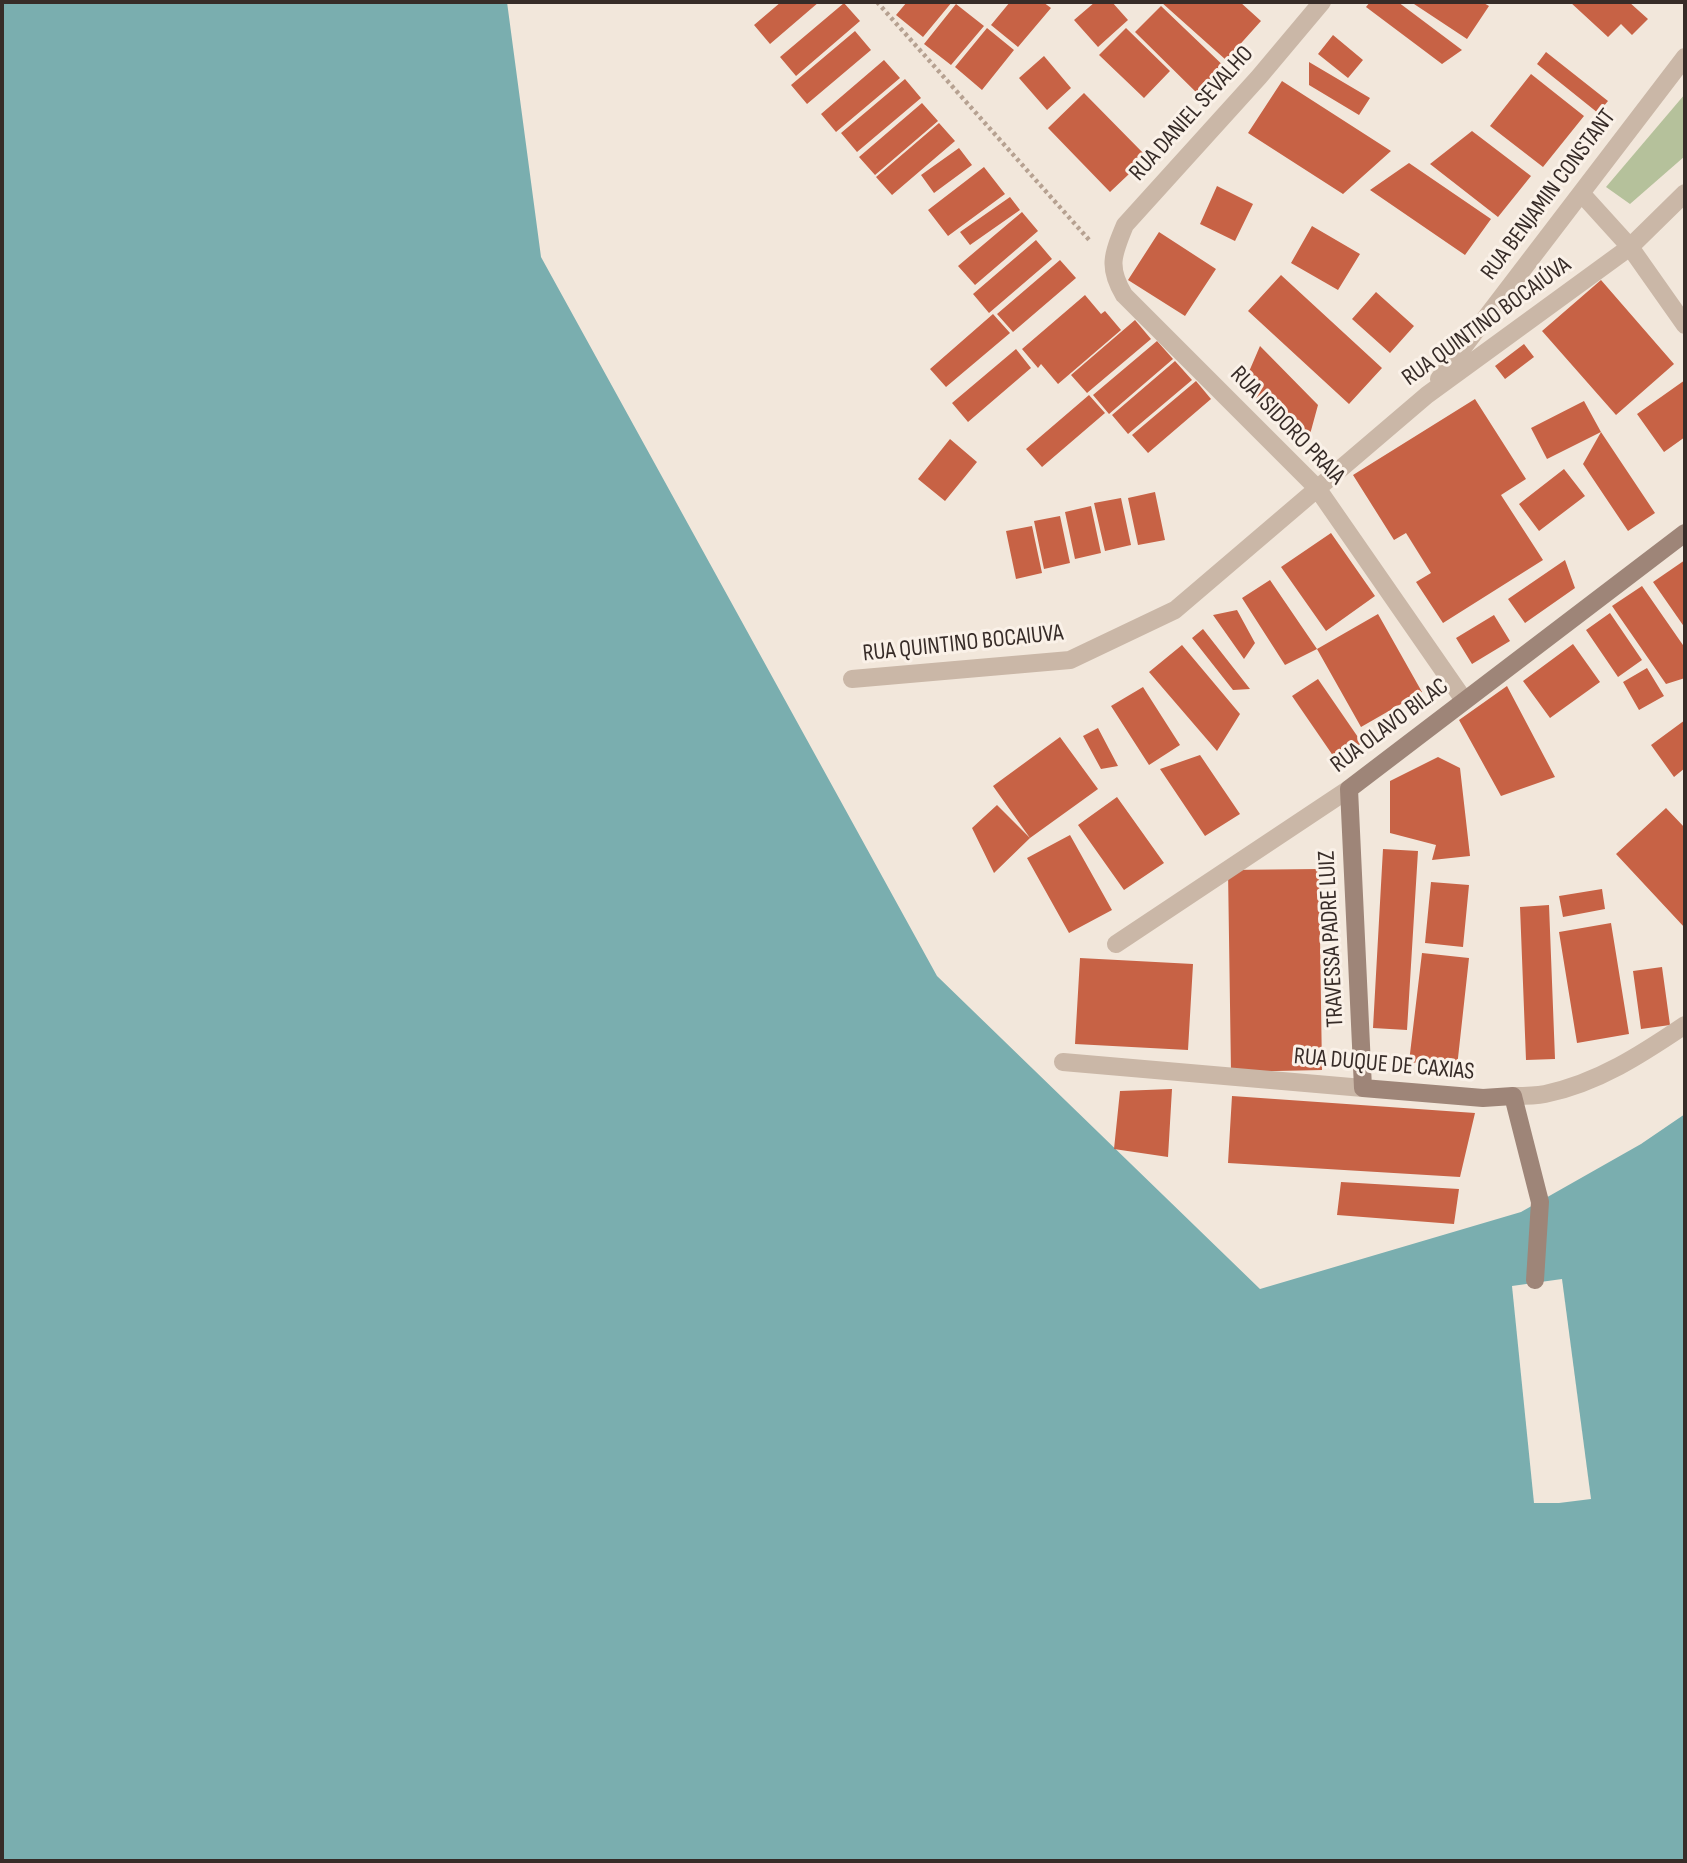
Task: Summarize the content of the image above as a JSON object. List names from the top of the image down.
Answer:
{
  "streets": {
    "street": [
      "RUA DANIEL SEVALHO",
      "RUA BENJAMIN CONSTANT",
      "RUA QUINTINO BOCAIÚVA",
      "RUA ISIDORO PRAIA",
      "RUA QUINTINO BOCAIUVA",
      "RUA OLAVO BILAC",
      "TRAVESSA PADRE LUIZ",
      "RUA DUQUE DE CAXIAS"
    ]
  },
  "crossings": [
    ["RUA DANIEL SEVALHO", "RUA ISIDORO PRAIA"],
    ["RUA BENJAMIN CONSTANT", "RUA QUINTINO BOCAIÚVA"],
    ["RUA QUINTINO BOCAIÚVA", "RUA ISIDORO PRAIA"],
    ["RUA QUINTINO BOCAIÚVA", "RUA QUINTINO BOCAIUVA"],
    ["RUA ISIDORO PRAIA", "RUA QUINTINO BOCAIUVA"],
    ["RUA ISIDORO PRAIA", "RUA OLAVO BILAC"],
    ["RUA OLAVO BILAC", "TRAVESSA PADRE LUIZ"],
    ["TRAVESSA PADRE LUIZ", "RUA DUQUE DE CAXIAS"]
  ]
}
